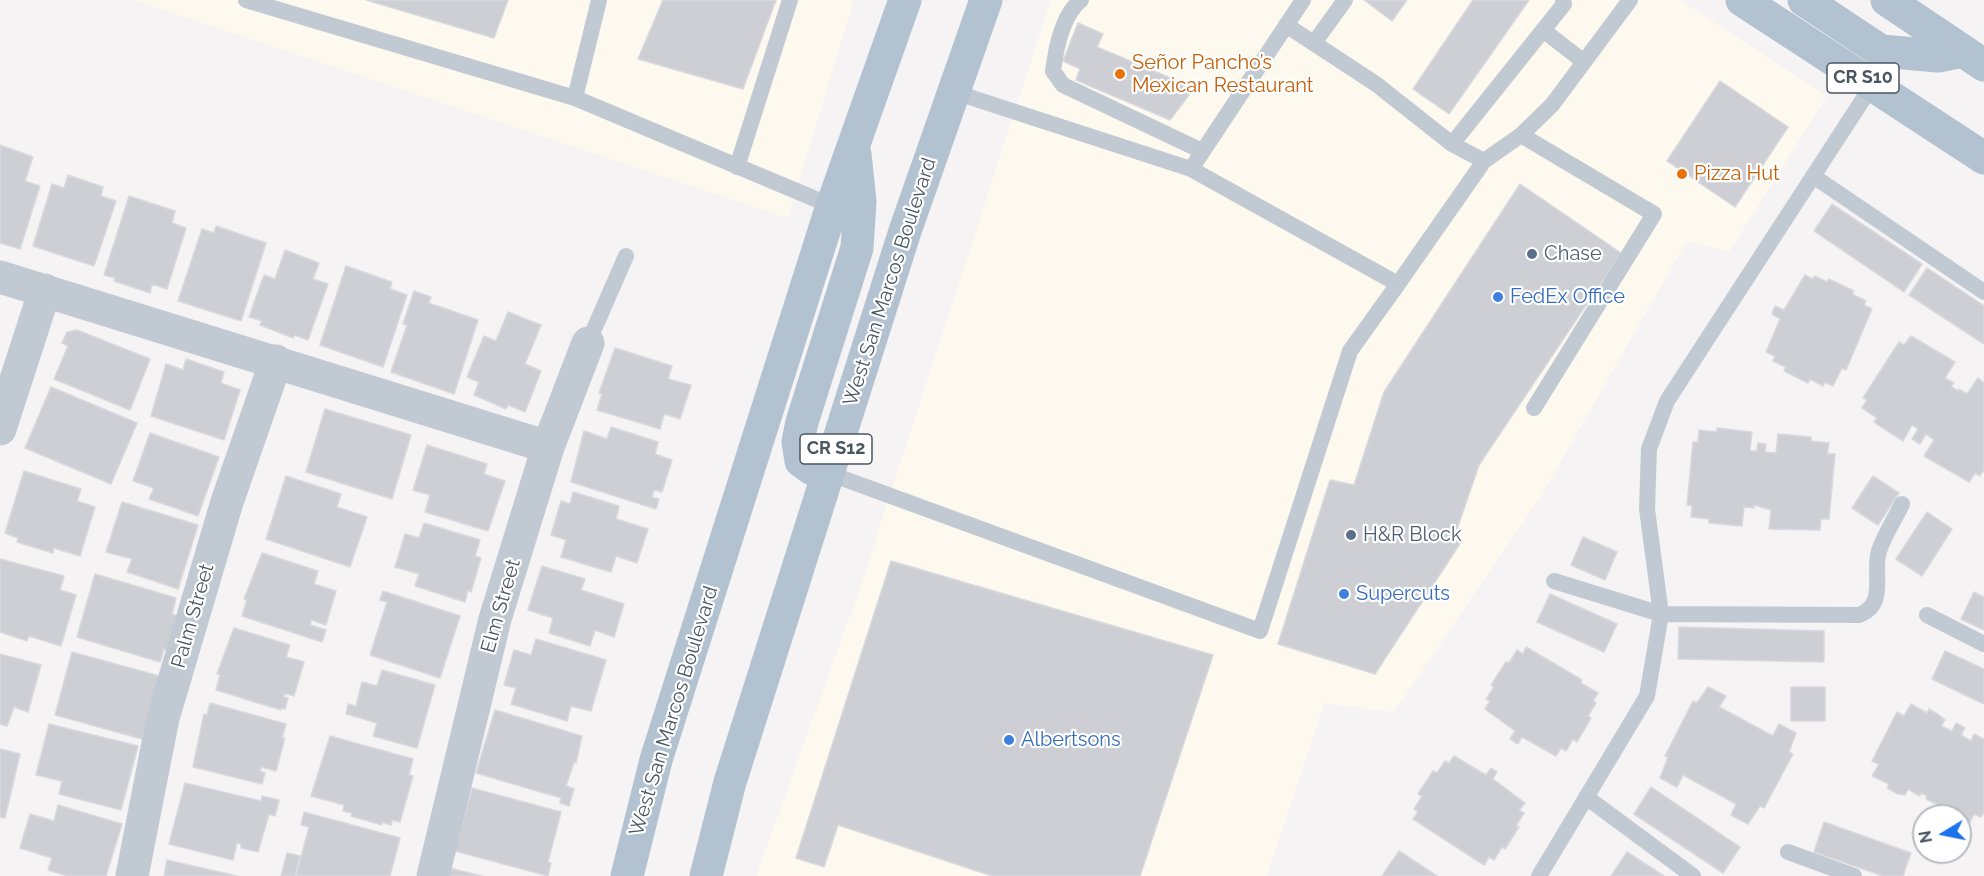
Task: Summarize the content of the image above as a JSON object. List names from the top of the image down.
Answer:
{
  "streets": {
    "main road": ["CR S10", "West San Marcos Boulevard", "CR S12"],
    "street": ["Elm Street", "Palm Street"]
  },
  "places": [
    "Señor Pancho’s Mexican Restaurant",
    "Pizza Hut",
    "Chase",
    "FedEx Office",
    "H&R Block",
    "Supercuts",
    "Albertsons"
  ],
  "north": "left"
}
